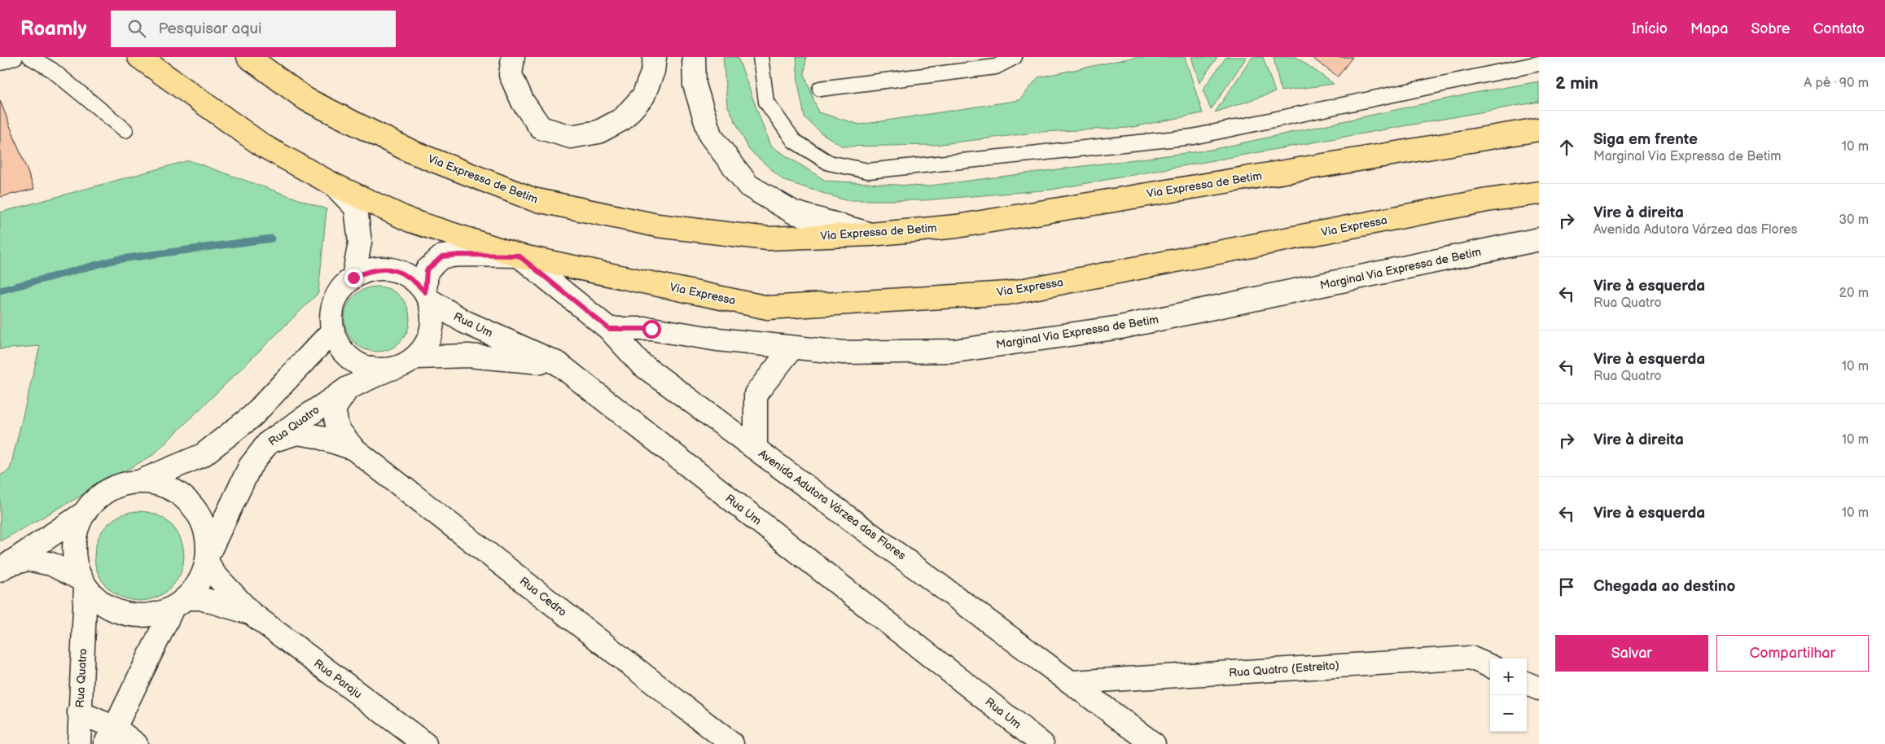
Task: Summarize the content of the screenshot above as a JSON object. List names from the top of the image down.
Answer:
{
  "streets": {
    "highway": ["Via Expressa de Betim", "Via Expressa"],
    "street": [
      "Marginal Via Expressa de Betim",
      "Rua Um",
      "Rua Quatro",
      "Avenida Adutora Várzea das Flores",
      "Rua Cedro",
      "Rua Quatro (Estreito)",
      "Rua Paraju"
    ]
  },
  "crossings": [
    ["Via Expressa", "Avenida Adutora Várzea das Flores"],
    ["Marginal Via Expressa de Betim", "Avenida Adutora Várzea das Flores"],
    ["Rua Um", "Rua Quatro"],
    ["Rua Quatro", "Rua Cedro"],
    ["Rua Quatro", "Rua Paraju"],
    ["Avenida Adutora Várzea das Flores", "Rua Quatro (Estreito)"]
  ],
  "page": {
    "header": "Roamly",
    "search": "Pesquisar aqui",
    "nav": [
      "Início",
      "Mapa",
      "Sobre",
      "Contato"
    ],
    "heading": ["2 min", "A pé · 90 m"],
    "list": [
      ["Siga em frente", "Marginal Via Expressa de Betim", "10 m"],
      ["Vire à direita", "Avenida Adutora Várzea das Flores", "30 m"],
      ["Vire à esquerda", "Rua Quatro", "20 m"],
      ["Vire à esquerda", "Rua Quatro", "10 m"],
      ["Vire à direita", "10 m"],
      ["Vire à esquerda", "10 m"],
      "Chegada ao destino"
    ],
    "buttons": ["Salvar", "Compartilhar"],
    "map_buttons": ["+", "−"]
  }
}
